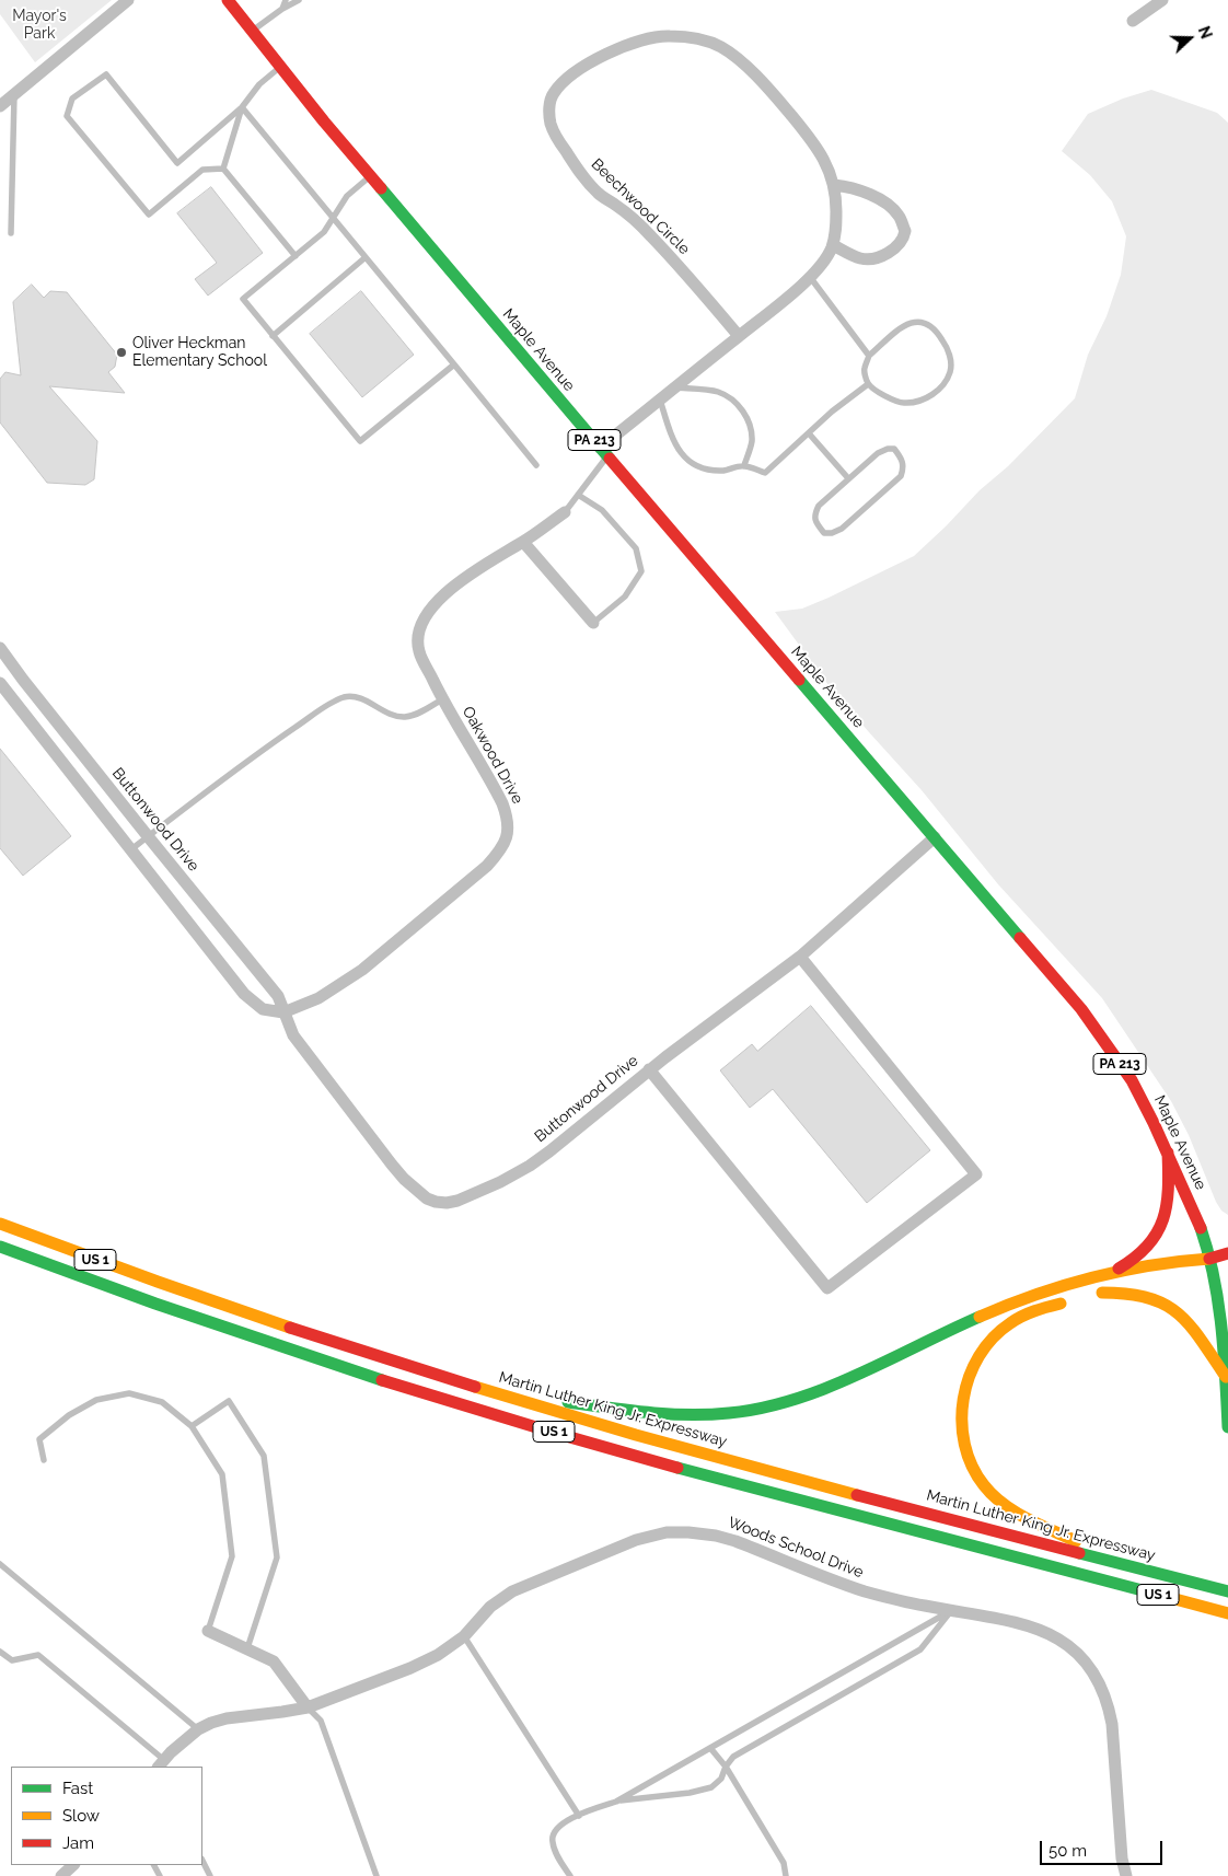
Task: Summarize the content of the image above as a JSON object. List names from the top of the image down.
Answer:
{
  "streets": {
    "main road": [
      "Maple Avenue",
      "PA 213",
      "US 1",
      "Martin Luther King Jr. Expressway"
    ],
    "street": [
      "Beechwood Circle",
      "Oakwood Drive",
      "Buttonwood Drive",
      "Woods School Drive"
    ]
  },
  "crossings": [
    ["Maple Avenue", "PA 213"],
    ["Maple Avenue", "Buttonwood Drive"],
    ["Oakwood Drive", "Buttonwood Drive"]
  ],
  "parks": ["Mayor's Park"],
  "places": ["Oliver Heckman Elementary School"],
  "legend": ["Fast", "Slow", "Jam"],
  "scale_bar": "50 m",
  "north": "right"
}
